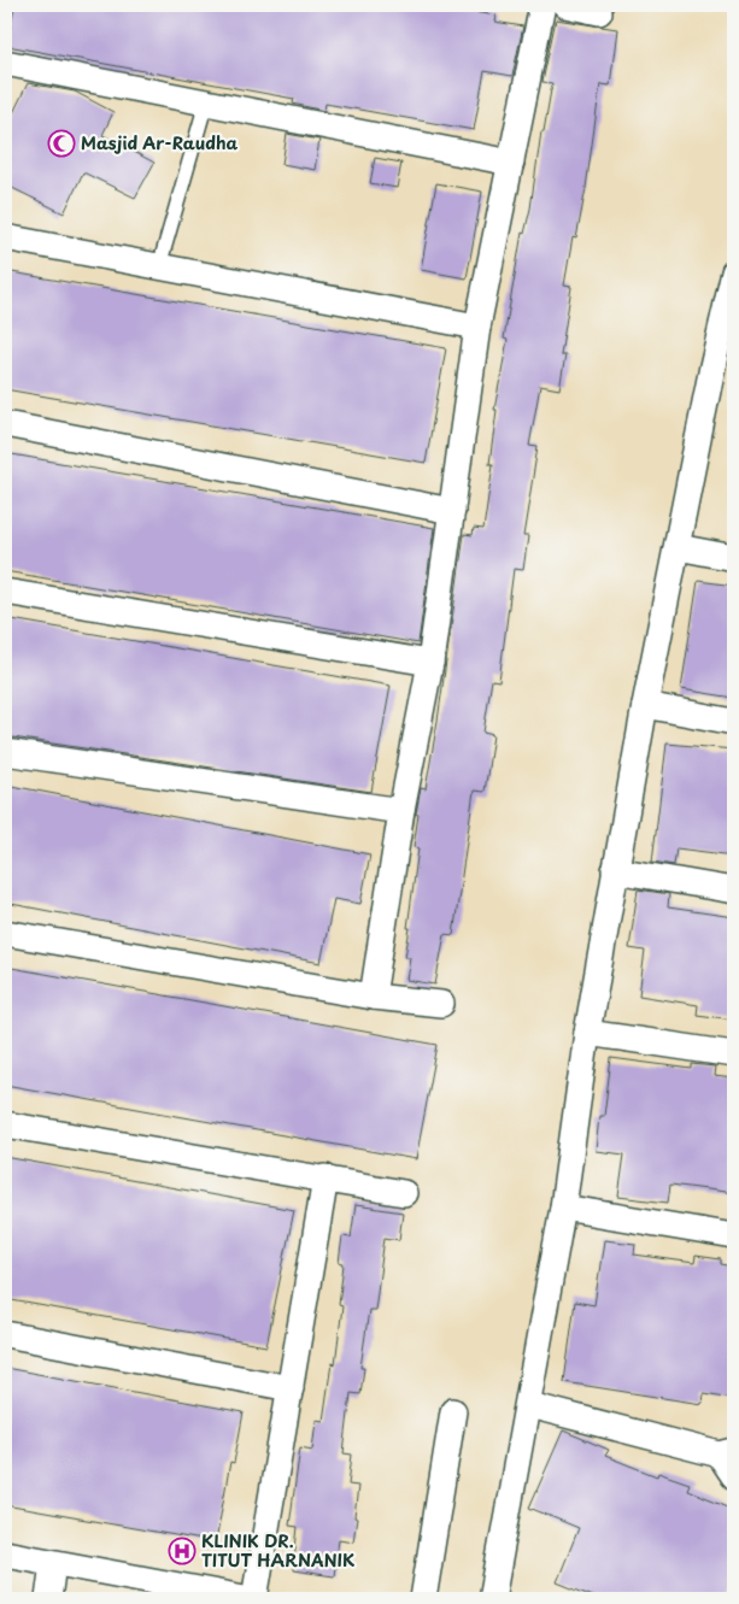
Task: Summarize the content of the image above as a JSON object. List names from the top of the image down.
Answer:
{
  "places": {
    "mosque": ["Masjid Ar-Raudha"],
    "hospital": ["KLINIK DR. TITUT HARNANIK"]
  }
}
